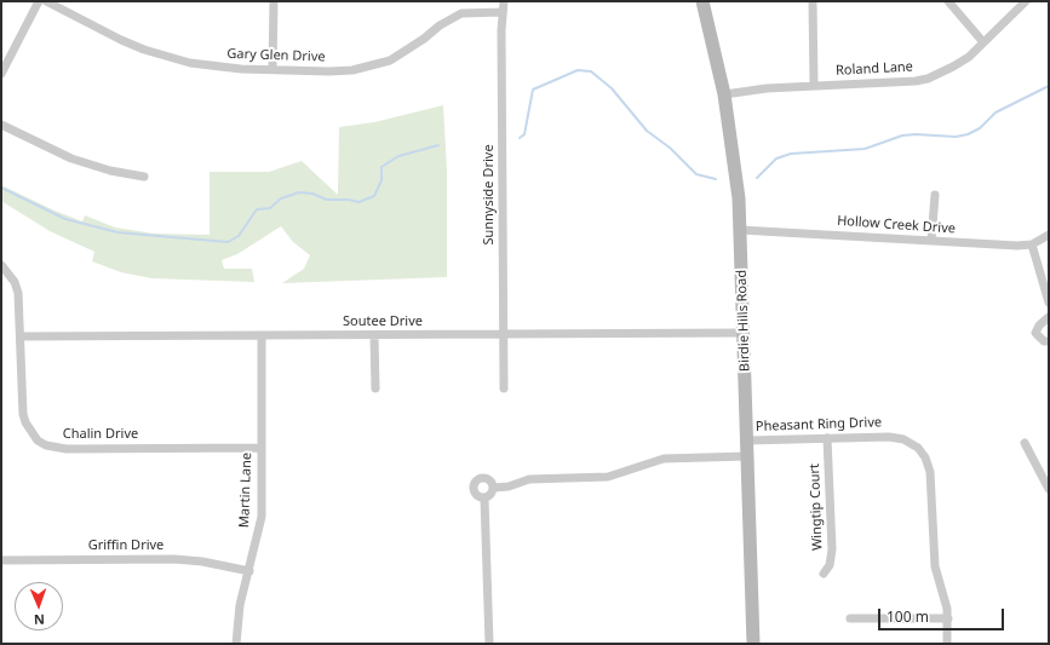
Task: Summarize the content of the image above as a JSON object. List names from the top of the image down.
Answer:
{
  "streets": {
    "main road": ["Birdie Hills Road"],
    "street": [
      "Gary Glen Drive",
      "Roland Lane",
      "Sunnyside Drive",
      "Hollow Creek Drive",
      "Soutee Drive",
      "Pheasant Ring Drive",
      "Chalin Drive",
      "Martin Lane",
      "Wingtip Court",
      "Griffin Drive"
    ]
  },
  "crossings": [
    ["Gary Glen Drive", "Sunnyside Drive"],
    ["Roland Lane", "Birdie Hills Road"],
    ["Sunnyside Drive", "Soutee Drive"],
    ["Hollow Creek Drive", "Birdie Hills Road"],
    ["Birdie Hills Road", "Soutee Drive"],
    ["Birdie Hills Road", "Pheasant Ring Drive"],
    ["Soutee Drive", "Chalin Drive"],
    ["Soutee Drive", "Martin Lane"],
    ["Pheasant Ring Drive", "Wingtip Court"],
    ["Chalin Drive", "Martin Lane"],
    ["Martin Lane", "Griffin Drive"]
  ],
  "scale_bar": "100 m",
  "north": "bottom"
}
